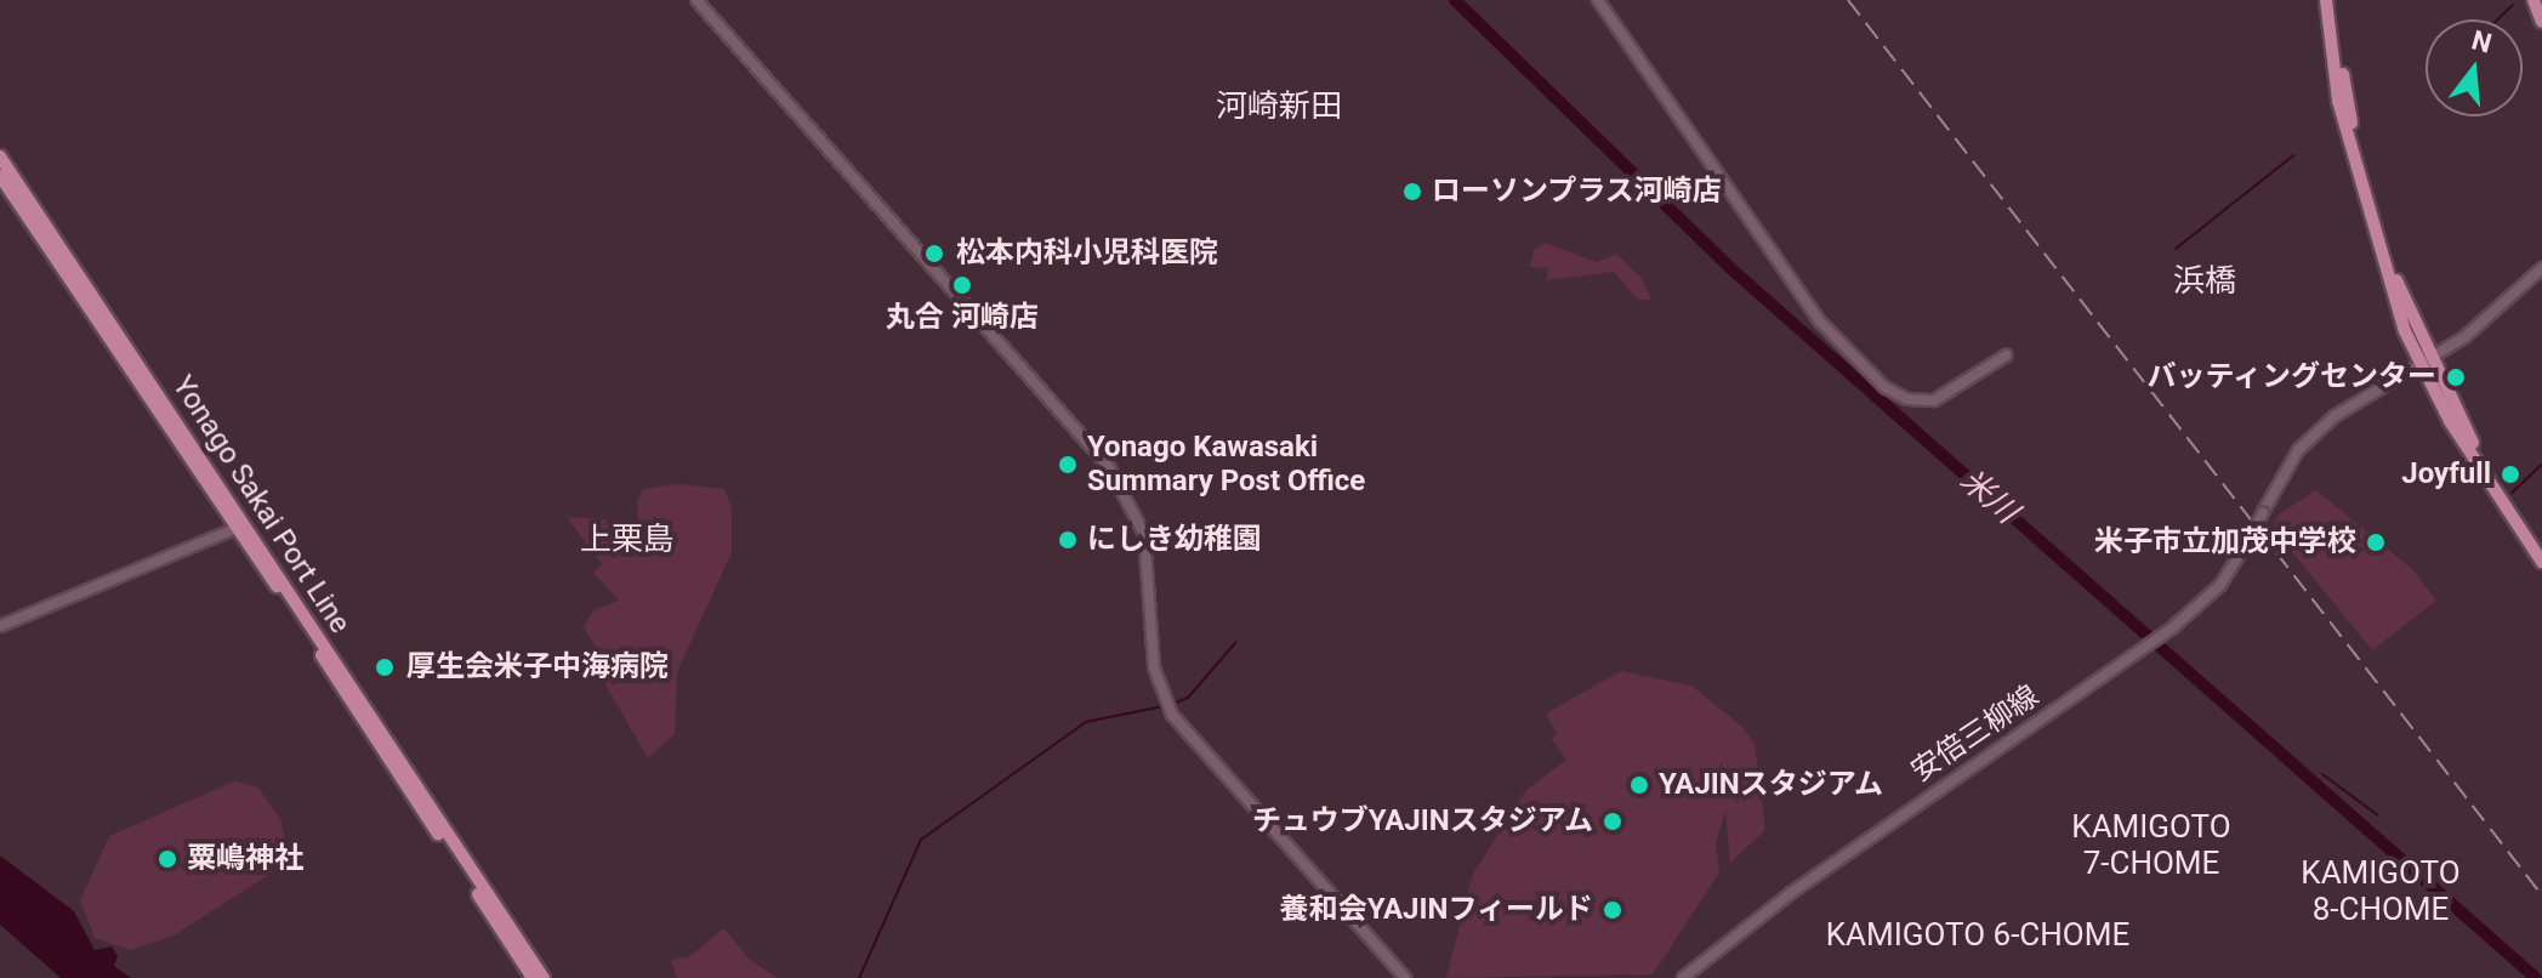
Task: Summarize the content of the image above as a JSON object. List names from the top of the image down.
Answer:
{
  "streets": {
    "main road": ["Yonago Sakai Port Line"],
    "street": ["安倍三柳線"]
  },
  "districts": [
    "河崎新田",
    "浜橋",
    "上栗島",
    "KAMIGOTO 7-CHOME",
    "KAMIGOTO 8-CHOME",
    "KAMIGOTO 6-CHOME"
  ],
  "water": ["米川"],
  "places": [
    "ローソンプラス河崎店",
    "松本内科小児科医院",
    "丸合 河崎店",
    "バッティングセンター",
    "Yonago Kawasaki Summary Post Office",
    "Joyfull",
    "にしき幼稚園",
    "米子市立加茂中学校",
    "厚生会米子中海病院",
    "YAJINスタジアム",
    "チュウブYAJINスタジアム",
    "粟嶋神社",
    "養和会YAJINフィールド"
  ],
  "north": "top"
}
